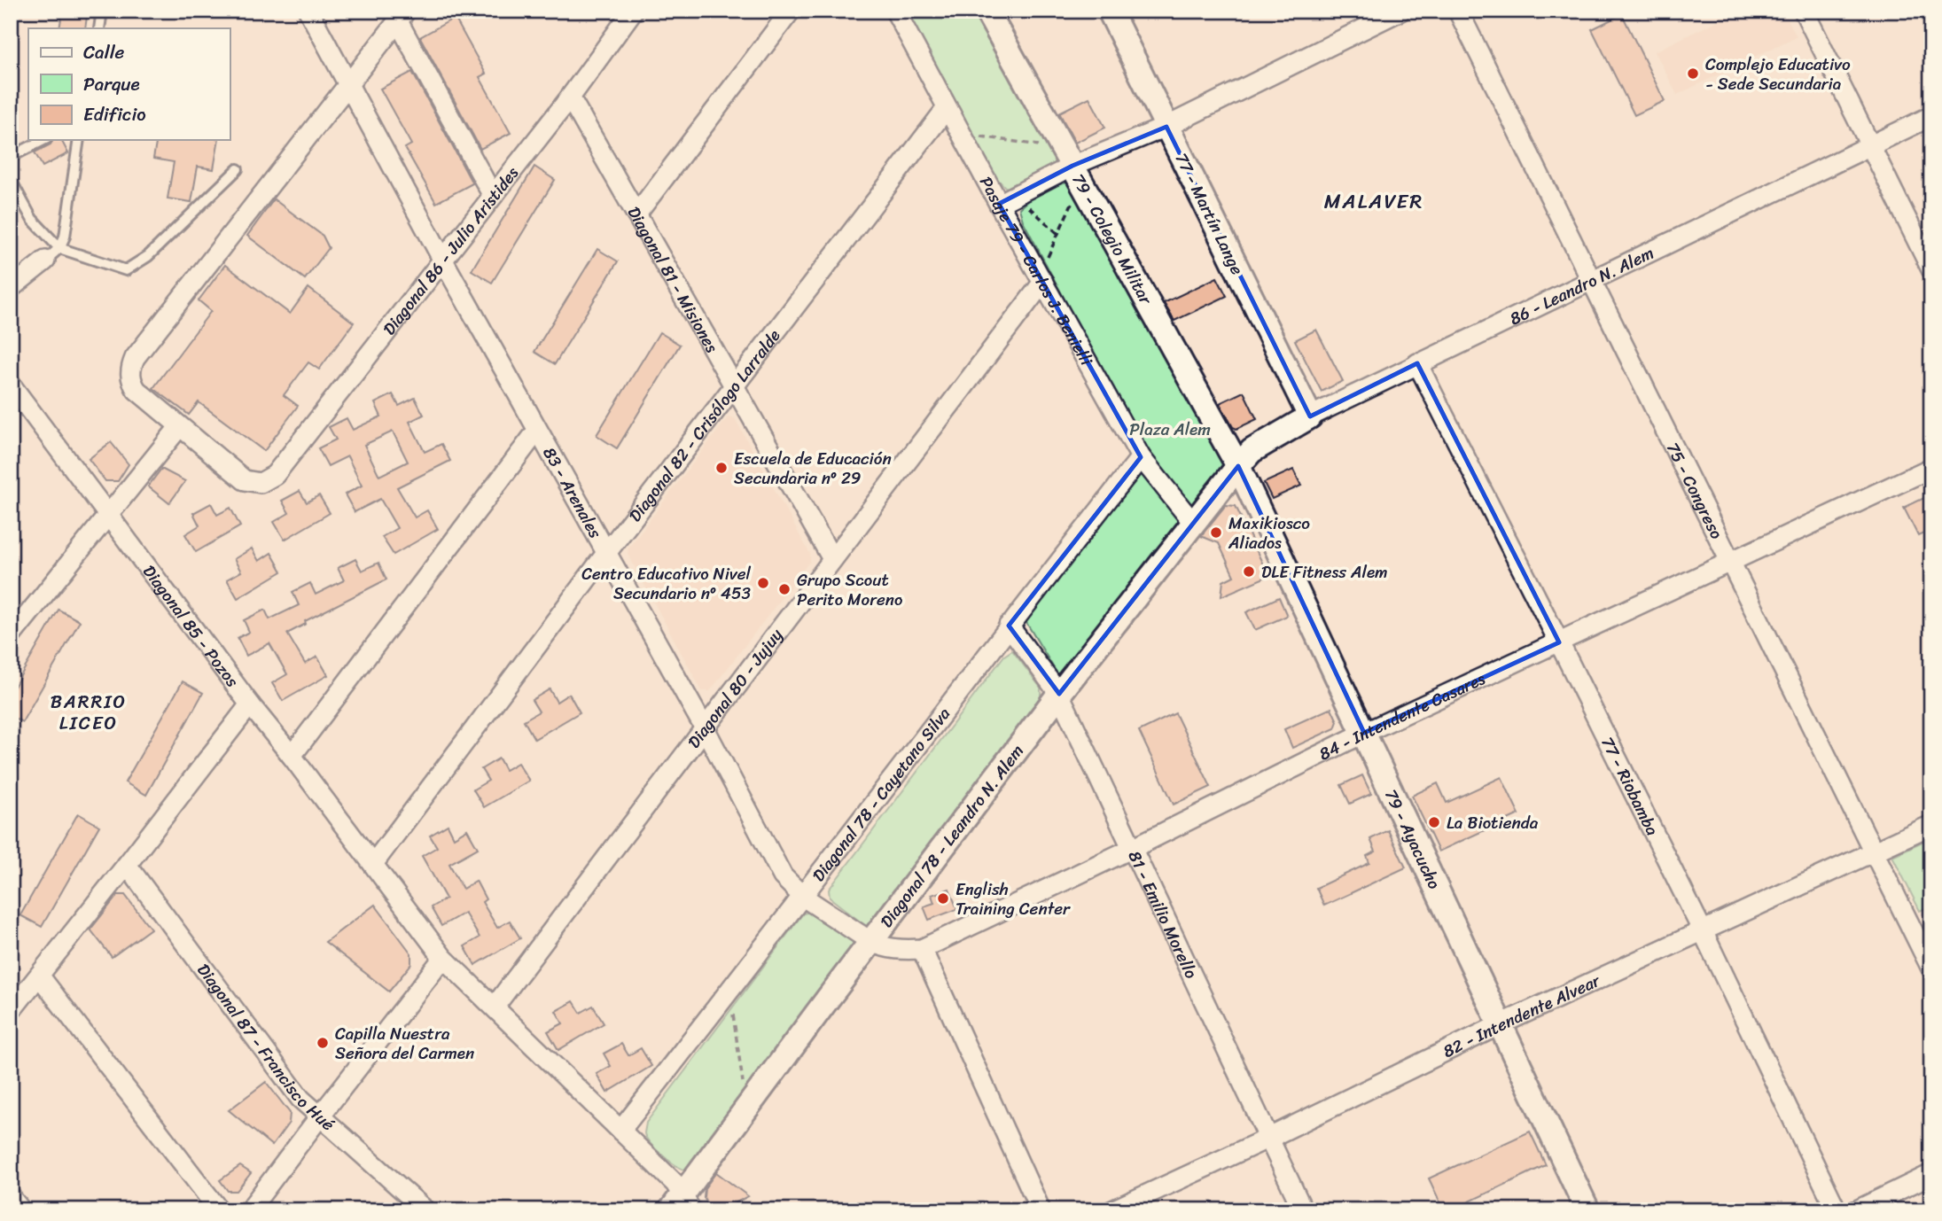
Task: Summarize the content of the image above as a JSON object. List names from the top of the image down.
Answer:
{
  "streets": {
    "street": [
      "77 - Martín Lange",
      "79 - Colegio Militar",
      "Diagonal 86 - Julio Aristides",
      "Pasaje 79 - Carlos J. Benielli",
      "Diagonal 81 - Misiones",
      "86 - Leandro N. Alem",
      "Diagonal 82 - Crisólogo Larralde",
      "75 - Congreso",
      "83 - Arenales",
      "Diagonal 85 - Pozos",
      "Diagonal 80 - Jujuy",
      "84 - Intendente Casares",
      "77 - Riobamba",
      "Diagonal 78 - Cayetano Silva",
      "Diagonal 78 - Leandro N. Alem",
      "79 - Ayacucho",
      "81 - Emilio Morello",
      "82 - Intendente Alvear",
      "Diagonal 87 - Francisco Hué"
    ]
  },
  "crossings": [
    ["77 - Martín Lange", "86 - Leandro N. Alem"],
    ["79 - Colegio Militar", "86 - Leandro N. Alem"],
    ["79 - Colegio Militar", "Diagonal 78 - Leandro N. Alem"],
    ["79 - Colegio Militar", "79 - Ayacucho"],
    ["Diagonal 86 - Julio Aristides", "Diagonal 81 - Misiones"],
    ["Diagonal 86 - Julio Aristides", "83 - Arenales"],
    ["Pasaje 79 - Carlos J. Benielli", "Diagonal 82 - Crisólogo Larralde"],
    ["Pasaje 79 - Carlos J. Benielli", "Diagonal 80 - Jujuy"],
    ["Pasaje 79 - Carlos J. Benielli", "Diagonal 78 - Cayetano Silva"],
    ["Pasaje 79 - Carlos J. Benielli", "Diagonal 78 - Leandro N. Alem"],
    ["Diagonal 81 - Misiones", "Diagonal 82 - Crisólogo Larralde"],
    ["Diagonal 81 - Misiones", "Diagonal 80 - Jujuy"],
    ["86 - Leandro N. Alem", "75 - Congreso"],
    ["86 - Leandro N. Alem", "77 - Riobamba"],
    ["86 - Leandro N. Alem", "Diagonal 78 - Leandro N. Alem"],
    ["86 - Leandro N. Alem", "79 - Ayacucho"],
    ["Diagonal 82 - Crisólogo Larralde", "83 - Arenales"],
    ["Diagonal 82 - Crisólogo Larralde", "Diagonal 85 - Pozos"],
    ["75 - Congreso", "84 - Intendente Casares"],
    ["75 - Congreso", "82 - Intendente Alvear"],
    ["83 - Arenales", "Diagonal 80 - Jujuy"],
    ["83 - Arenales", "84 - Intendente Casares"],
    ["83 - Arenales", "Diagonal 78 - Cayetano Silva"],
    ["83 - Arenales", "Diagonal 78 - Leandro N. Alem"],
    ["Diagonal 85 - Pozos", "Diagonal 80 - Jujuy"],
    ["Diagonal 85 - Pozos", "Diagonal 78 - Cayetano Silva"],
    ["Diagonal 85 - Pozos", "Diagonal 78 - Leandro N. Alem"],
    ["84 - Intendente Casares", "77 - Riobamba"],
    ["84 - Intendente Casares", "Diagonal 78 - Leandro N. Alem"],
    ["84 - Intendente Casares", "79 - Ayacucho"],
    ["84 - Intendente Casares", "81 - Emilio Morello"],
    ["77 - Riobamba", "82 - Intendente Alvear"],
    ["Diagonal 78 - Cayetano Silva", "81 - Emilio Morello"],
    ["Diagonal 78 - Leandro N. Alem", "79 - Ayacucho"],
    ["Diagonal 78 - Leandro N. Alem", "81 - Emilio Morello"],
    ["79 - Ayacucho", "82 - Intendente Alvear"],
    ["81 - Emilio Morello", "82 - Intendente Alvear"]
  ],
  "districts": ["MALAVER", "BARRIO LICEO"],
  "parks": ["Plaza Alem"],
  "places": [
    "Complejo Educativo - Sede Secundaria",
    "Escuela de Educación Secundaria nº 29",
    "Maxikiosco Aliados",
    "DLE Fitness Alem",
    "Centro Educativo Nivel Secundario nº 453",
    "Grupo Scout Perito Moreno",
    "La Biotienda",
    "English Training Center",
    "Capilla Nuestra Señora del Carmen"
  ],
  "legend": ["Calle", "Parque", "Edificio"]
}
